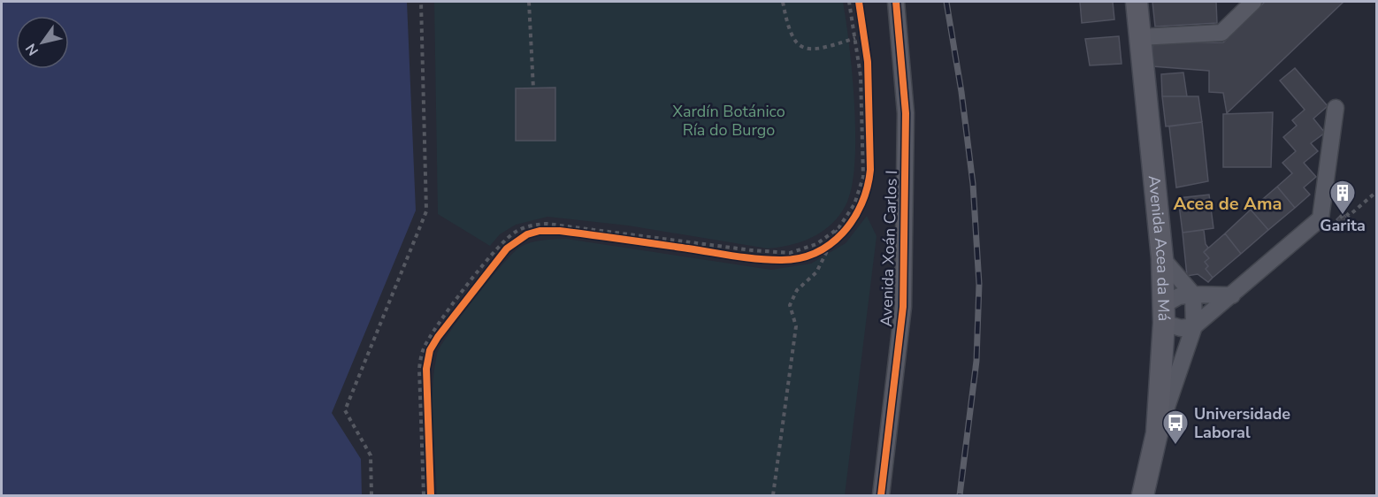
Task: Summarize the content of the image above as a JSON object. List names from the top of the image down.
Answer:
{
  "streets": {
    "main road": ["Avenida Acea da Má"],
    "street": ["Avenida Xoán Carlos I"]
  },
  "districts": ["Acea de Ama"],
  "parks": ["Xardín Botánico Ría do Burgo"],
  "places": {
    "building": ["Garita"],
    "bus stop": ["Universidade Laboral"]
  },
  "north": "bottom left"
}
